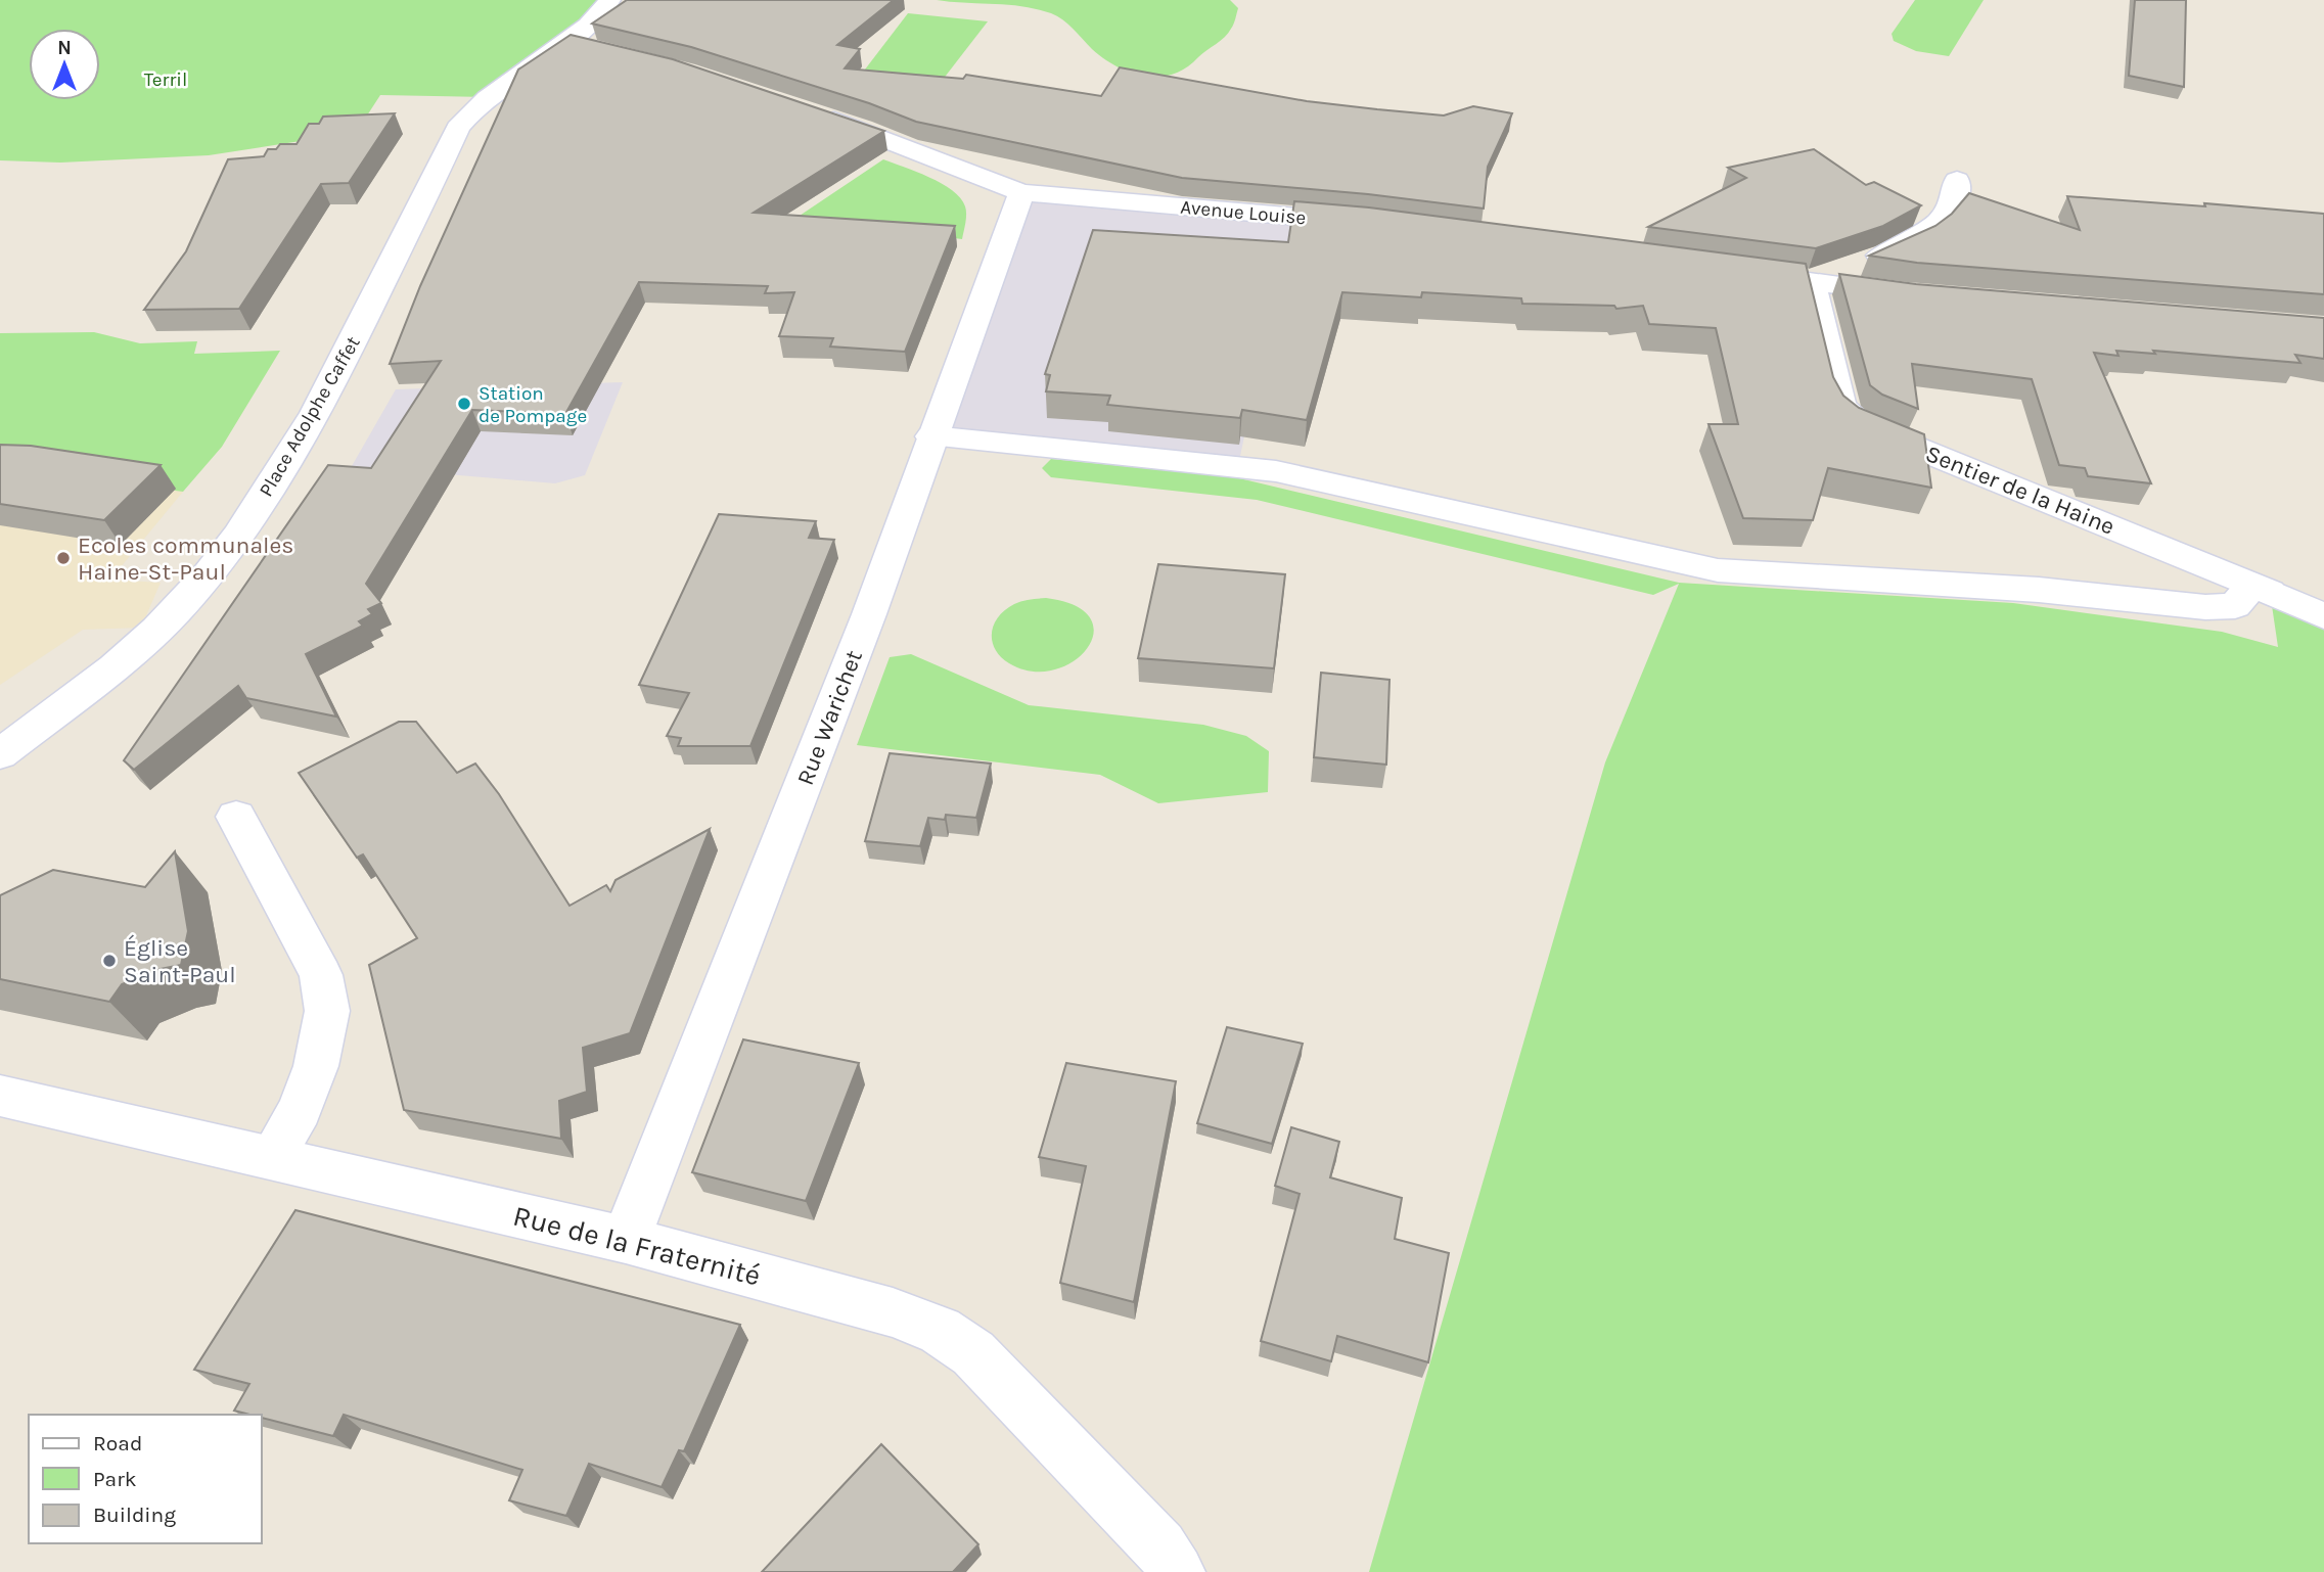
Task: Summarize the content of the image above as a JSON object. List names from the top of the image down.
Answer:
{
  "streets": {
    "street": [
      "Avenue Louise",
      "Place Adolphe Caffet",
      "Sentier de la Haine",
      "Rue Warichet",
      "Rue de la Fraternité"
    ]
  },
  "crossings": [
    ["Avenue Louise", "Rue Warichet"],
    ["Rue Warichet", "Rue de la Fraternité"]
  ],
  "parks": ["Terril"],
  "places": ["Station de Pompage", "Ecoles communales Haine-St-Paul", "Église Saint-Paul"],
  "legend": ["Road", "Park", "Building"],
  "north": "top"
}
